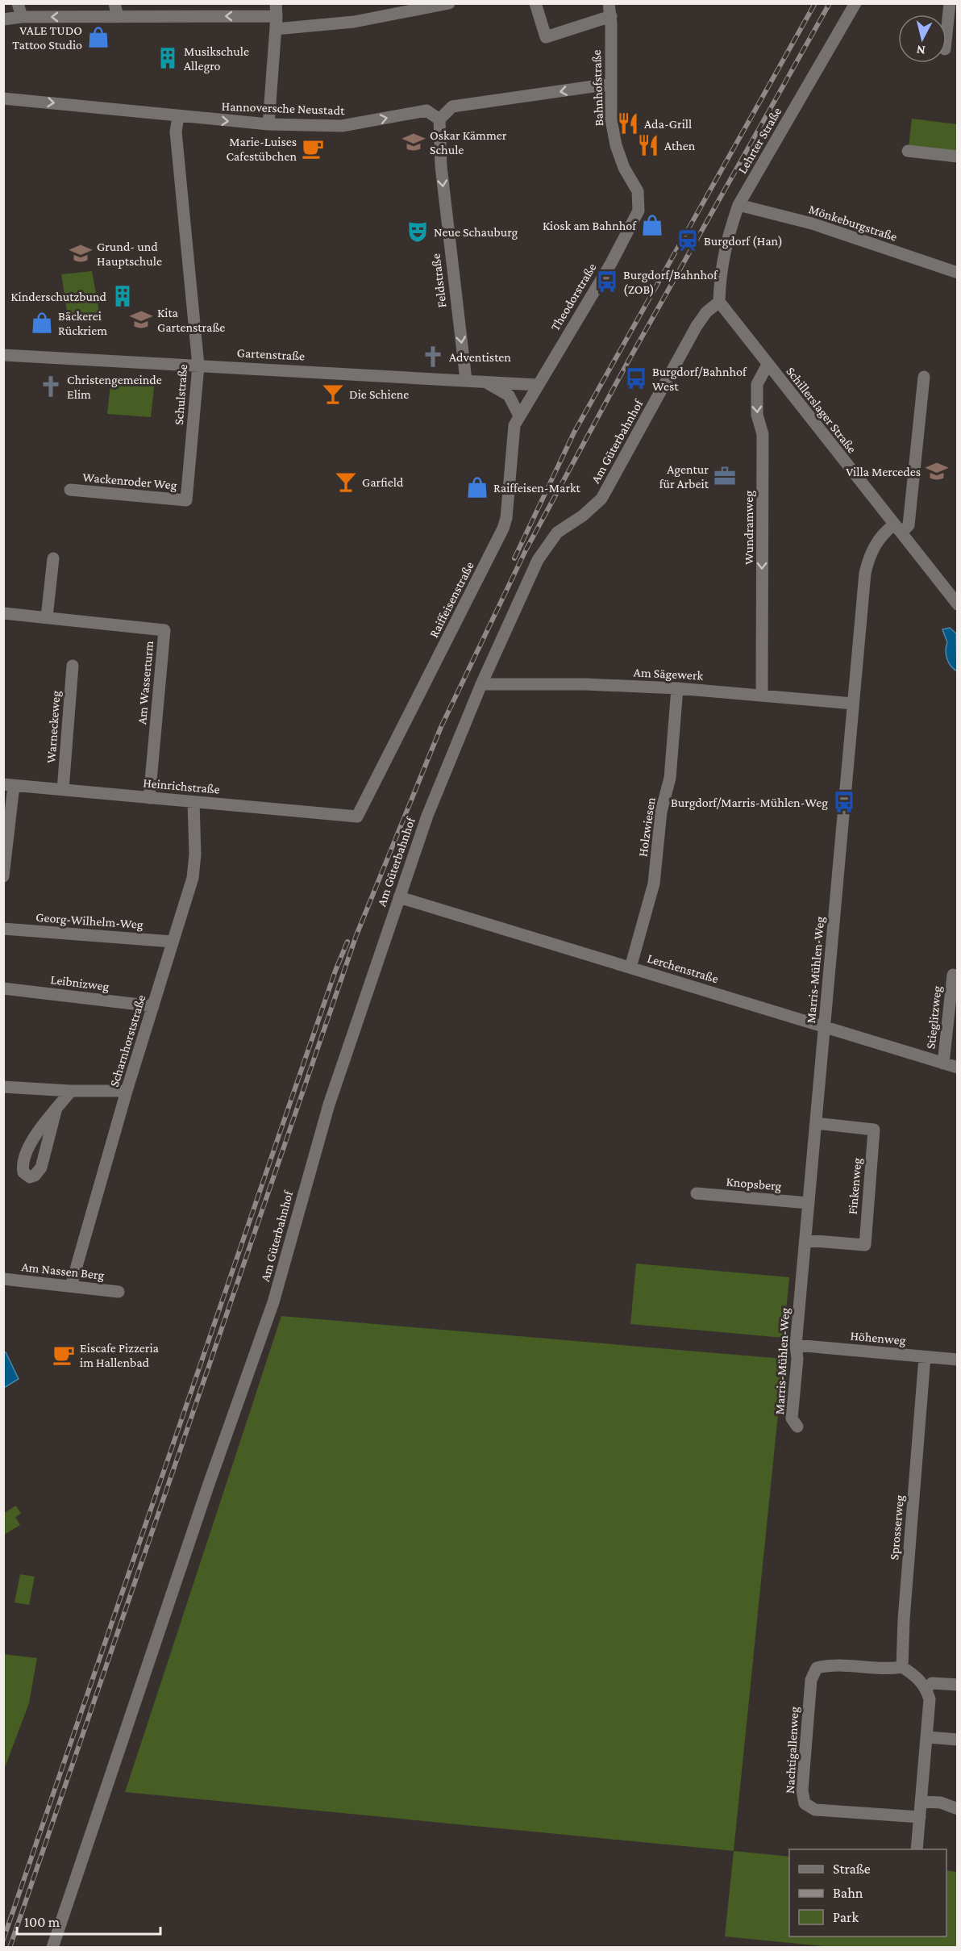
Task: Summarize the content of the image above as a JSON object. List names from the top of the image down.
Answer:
{
  "streets": {
    "street": [
      "Bahnhofstraße",
      "Hannoversche Neustadt",
      "Lehrter Straße",
      "Mönkeburgstraße",
      "Feldstraße",
      "Theodorstraße",
      "Gartenstraße",
      "Schulstraße",
      "Schillerslager Straße",
      "Am Güterbahnhof",
      "Wackenroder Weg",
      "Wundramweg",
      "Raiffeisenstraße",
      "Am Sägewerk",
      "Am Wasserturm",
      "Warneckeweg",
      "Heinrichstraße",
      "Holzwiesen",
      "Georg-Wilhelm-Weg",
      "Lerchenstraße",
      "Marris-Mühlen-Weg",
      "Leibnizweg",
      "Stieglitzweg",
      "Scharnhorststraße",
      "Knopsberg",
      "Finkenweg",
      "Am Nassen Berg",
      "Höhenweg",
      "Sprosserweg",
      "Nachtigallenweg"
    ]
  },
  "crossings": [
    ["Bahnhofstraße", "Theodorstraße"],
    ["Hannoversche Neustadt", "Feldstraße"],
    ["Hannoversche Neustadt", "Schulstraße"],
    ["Lehrter Straße", "Mönkeburgstraße"],
    ["Lehrter Straße", "Schillerslager Straße"],
    ["Lehrter Straße", "Am Güterbahnhof"],
    ["Feldstraße", "Gartenstraße"],
    ["Theodorstraße", "Gartenstraße"],
    ["Theodorstraße", "Raiffeisenstraße"],
    ["Gartenstraße", "Schulstraße"],
    ["Gartenstraße", "Raiffeisenstraße"],
    ["Schulstraße", "Wackenroder Weg"],
    ["Schillerslager Straße", "Am Güterbahnhof"],
    ["Schillerslager Straße", "Wundramweg"],
    ["Schillerslager Straße", "Marris-Mühlen-Weg"],
    ["Am Güterbahnhof", "Am Sägewerk"],
    ["Am Güterbahnhof", "Lerchenstraße"],
    ["Wundramweg", "Am Sägewerk"],
    ["Raiffeisenstraße", "Heinrichstraße"],
    ["Am Sägewerk", "Holzwiesen"],
    ["Am Sägewerk", "Marris-Mühlen-Weg"],
    ["Am Wasserturm", "Heinrichstraße"],
    ["Warneckeweg", "Heinrichstraße"],
    ["Heinrichstraße", "Scharnhorststraße"],
    ["Holzwiesen", "Lerchenstraße"],
    ["Georg-Wilhelm-Weg", "Scharnhorststraße"],
    ["Lerchenstraße", "Marris-Mühlen-Weg"],
    ["Lerchenstraße", "Stieglitzweg"],
    ["Marris-Mühlen-Weg", "Knopsberg"],
    ["Marris-Mühlen-Weg", "Finkenweg"],
    ["Marris-Mühlen-Weg", "Höhenweg"],
    ["Leibnizweg", "Scharnhorststraße"],
    ["Scharnhorststraße", "Am Nassen Berg"],
    ["Höhenweg", "Sprosserweg"],
    ["Sprosserweg", "Nachtigallenweg"]
  ],
  "one_way": ["Feldstraße", "Wundramweg"],
  "places": {
    "shop": [
      "VALE TUDO Tattoo Studio",
      "Kiosk am Bahnhof",
      "Bäckerei Rückriem",
      "Raiffeisen-Markt"
    ],
    "building": ["Musikschule Allegro", "Kinderschutzbund"],
    "restaurant": ["Ada-Grill", "Athen"],
    "school or university": [
      "Oskar Kämmer Schule",
      "Grund- und Hauptschule",
      "Kita Gartenstraße",
      "Villa Mercedes"
    ],
    "cafe": ["Marie-Luises Cafestübchen", "Eiscafe Pizzeria im Hallenbad"],
    "theatre": ["Neue Schauburg"],
    "station": ["Burgdorf (Han)"],
    "bus stop": ["Burgdorf/Bahnhof (ZOB)", "Burgdorf/Bahnhof West", "Burgdorf/Marris-Mühlen-Weg"],
    "church": ["Adventisten", "Christengemeinde Elim"],
    "bar": ["Die Schiene", "Garfield"],
    "office": ["Agentur für Arbeit"]
  },
  "legend": ["Straße", "Bahn", "Park"],
  "scale_bar": "100 m",
  "north": "bottom"
}
